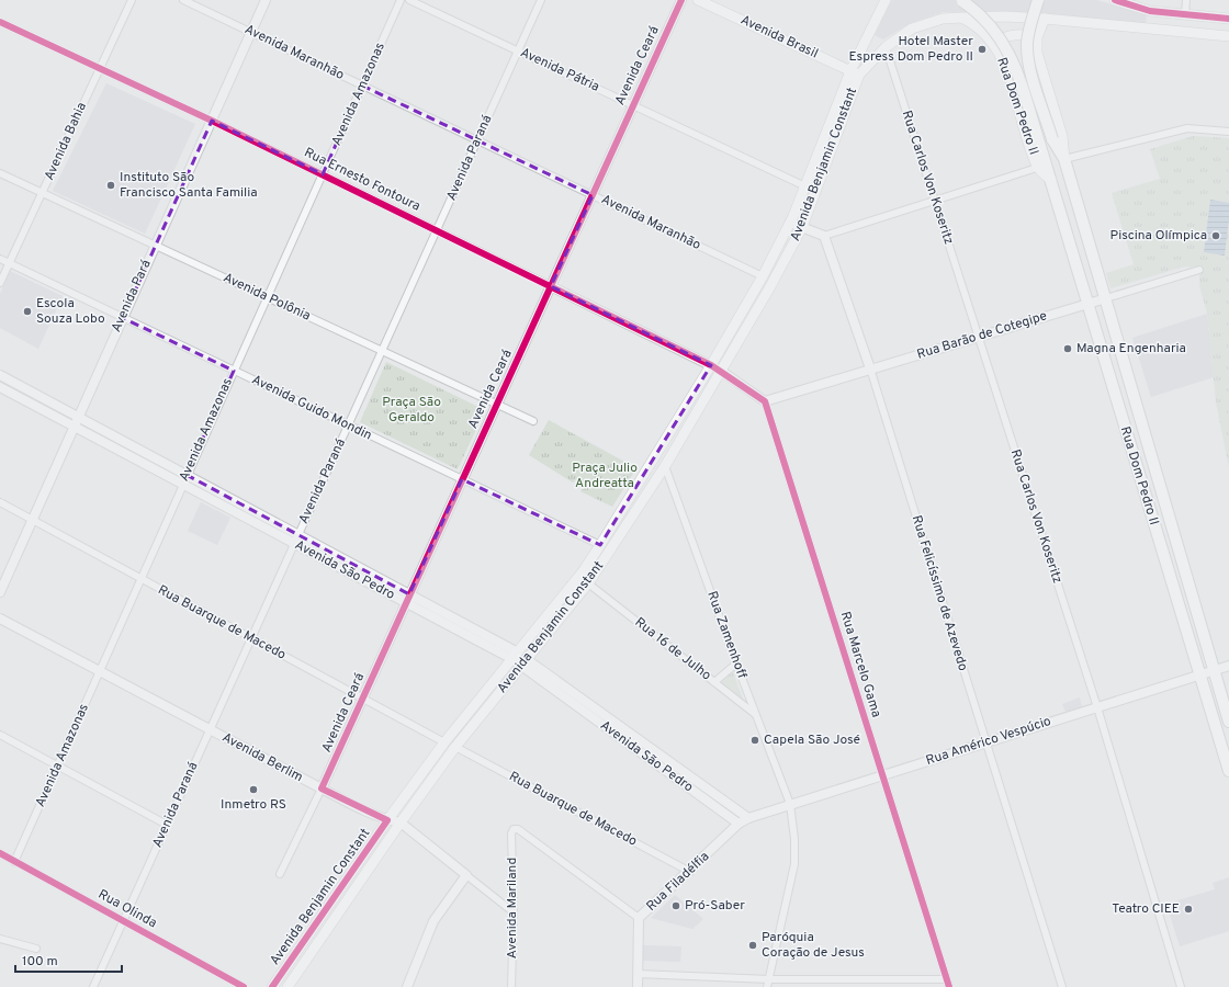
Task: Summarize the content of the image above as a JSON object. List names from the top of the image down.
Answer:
{
  "streets": {
    "main road": ["Avenida Brasil", "Rua Dom Pedro II", "Avenida Benjamin Constant"],
    "street": [
      "Avenida Maranhão",
      "Avenida Ceará",
      "Avenida Pátria",
      "Avenida Amazonas",
      "Avenida Bahia",
      "Avenida Paraná",
      "Rua Carlos Von Koseritz",
      "Rua Ernesto Fontoura",
      "Avenida Pará",
      "Avenida Polônia",
      "Rua Barão de Cotegipe",
      "Avenida Guido Mondin",
      "Avenida São Pedro",
      "Rua Felicíssimo de Azevedo",
      "Rua Buarque de Macedo",
      "Rua Zamenhoff",
      "Rua 16 de Julho",
      "Rua Marcelo Gama",
      "Rua Américo Vespúcio",
      "Avenida Berlim",
      "Rua Filadélfia",
      "Avenida Mariland",
      "Rua Olinda"
    ]
  },
  "crossings": [
    ["Avenida Brasil", "Avenida Benjamin Constant"],
    ["Avenida Maranhão", "Avenida Ceará"],
    ["Avenida Maranhão", "Avenida Amazonas"],
    ["Avenida Maranhão", "Avenida Paraná"],
    ["Avenida Maranhão", "Avenida Benjamin Constant"],
    ["Avenida Maranhão", "Avenida Pará"],
    ["Avenida Ceará", "Avenida Pátria"],
    ["Avenida Ceará", "Rua Ernesto Fontoura"],
    ["Avenida Ceará", "Avenida Polônia"],
    ["Avenida Ceará", "Avenida Guido Mondin"],
    ["Avenida Ceará", "Avenida São Pedro"],
    ["Avenida Ceará", "Rua Buarque de Macedo"],
    ["Avenida Ceará", "Avenida Berlim"],
    ["Avenida Pátria", "Avenida Paraná"],
    ["Avenida Pátria", "Avenida Benjamin Constant"],
    ["Avenida Amazonas", "Rua Ernesto Fontoura"],
    ["Avenida Amazonas", "Avenida Polônia"],
    ["Avenida Amazonas", "Avenida Guido Mondin"],
    ["Avenida Amazonas", "Avenida São Pedro"],
    ["Avenida Amazonas", "Rua Buarque de Macedo"],
    ["Avenida Amazonas", "Avenida Berlim"],
    ["Avenida Amazonas", "Rua Olinda"],
    ["Rua Dom Pedro II", "Avenida Benjamin Constant"],
    ["Rua Dom Pedro II", "Rua Barão de Cotegipe"],
    ["Rua Dom Pedro II", "Rua Américo Vespúcio"],
    ["Avenida Bahia", "Rua Ernesto Fontoura"],
    ["Avenida Bahia", "Avenida Polônia"],
    ["Avenida Bahia", "Avenida Guido Mondin"],
    ["Avenida Paraná", "Rua Ernesto Fontoura"],
    ["Avenida Paraná", "Avenida Polônia"],
    ["Avenida Paraná", "Avenida Guido Mondin"],
    ["Avenida Paraná", "Avenida São Pedro"],
    ["Avenida Paraná", "Rua Buarque de Macedo"],
    ["Avenida Paraná", "Avenida Berlim"],
    ["Avenida Paraná", "Rua Olinda"],
    ["Avenida Benjamin Constant", "Rua Carlos Von Koseritz"],
    ["Avenida Benjamin Constant", "Rua Ernesto Fontoura"],
    ["Avenida Benjamin Constant", "Avenida Guido Mondin"],
    ["Avenida Benjamin Constant", "Avenida São Pedro"],
    ["Avenida Benjamin Constant", "Rua Buarque de Macedo"],
    ["Avenida Benjamin Constant", "Rua Zamenhoff"],
    ["Avenida Benjamin Constant", "Rua 16 de Julho"],
    ["Avenida Benjamin Constant", "Avenida Berlim"],
    ["Rua Carlos Von Koseritz", "Rua Barão de Cotegipe"],
    ["Rua Carlos Von Koseritz", "Rua Américo Vespúcio"],
    ["Rua Ernesto Fontoura", "Avenida Pará"],
    ["Avenida Pará", "Avenida Polônia"],
    ["Avenida Pará", "Avenida Guido Mondin"],
    ["Avenida Pará", "Avenida São Pedro"],
    ["Avenida Pará", "Rua Buarque de Macedo"],
    ["Rua Barão de Cotegipe", "Rua Felicíssimo de Azevedo"],
    ["Rua Barão de Cotegipe", "Rua Marcelo Gama"],
    ["Avenida São Pedro", "Rua Américo Vespúcio"],
    ["Avenida São Pedro", "Rua Filadélfia"],
    ["Rua Felicíssimo de Azevedo", "Rua Américo Vespúcio"],
    ["Rua Buarque de Macedo", "Rua Filadélfia"],
    ["Rua Zamenhoff", "Rua 16 de Julho"],
    ["Rua Zamenhoff", "Rua Américo Vespúcio"],
    ["Rua Marcelo Gama", "Rua Américo Vespúcio"],
    ["Rua Américo Vespúcio", "Rua Filadélfia"],
    ["Avenida Berlim", "Avenida Mariland"],
    ["Rua Filadélfia", "Avenida Mariland"]
  ],
  "parks": ["Praça São Geraldo", "Praça Julio Andreatta"],
  "places": [
    "Hotel Master Espress Dom Pedro II",
    "Instituto São Francisco Santa Familia",
    "Piscina Olímpica",
    "Escola Souza Lobo",
    "Magna Engenharia",
    "Capela São José",
    "Inmetro RS",
    "Pró-Saber",
    "Teatro CIEE",
    "Paróquia Coração de Jesus"
  ],
  "scale_bar": "100 m"
}
